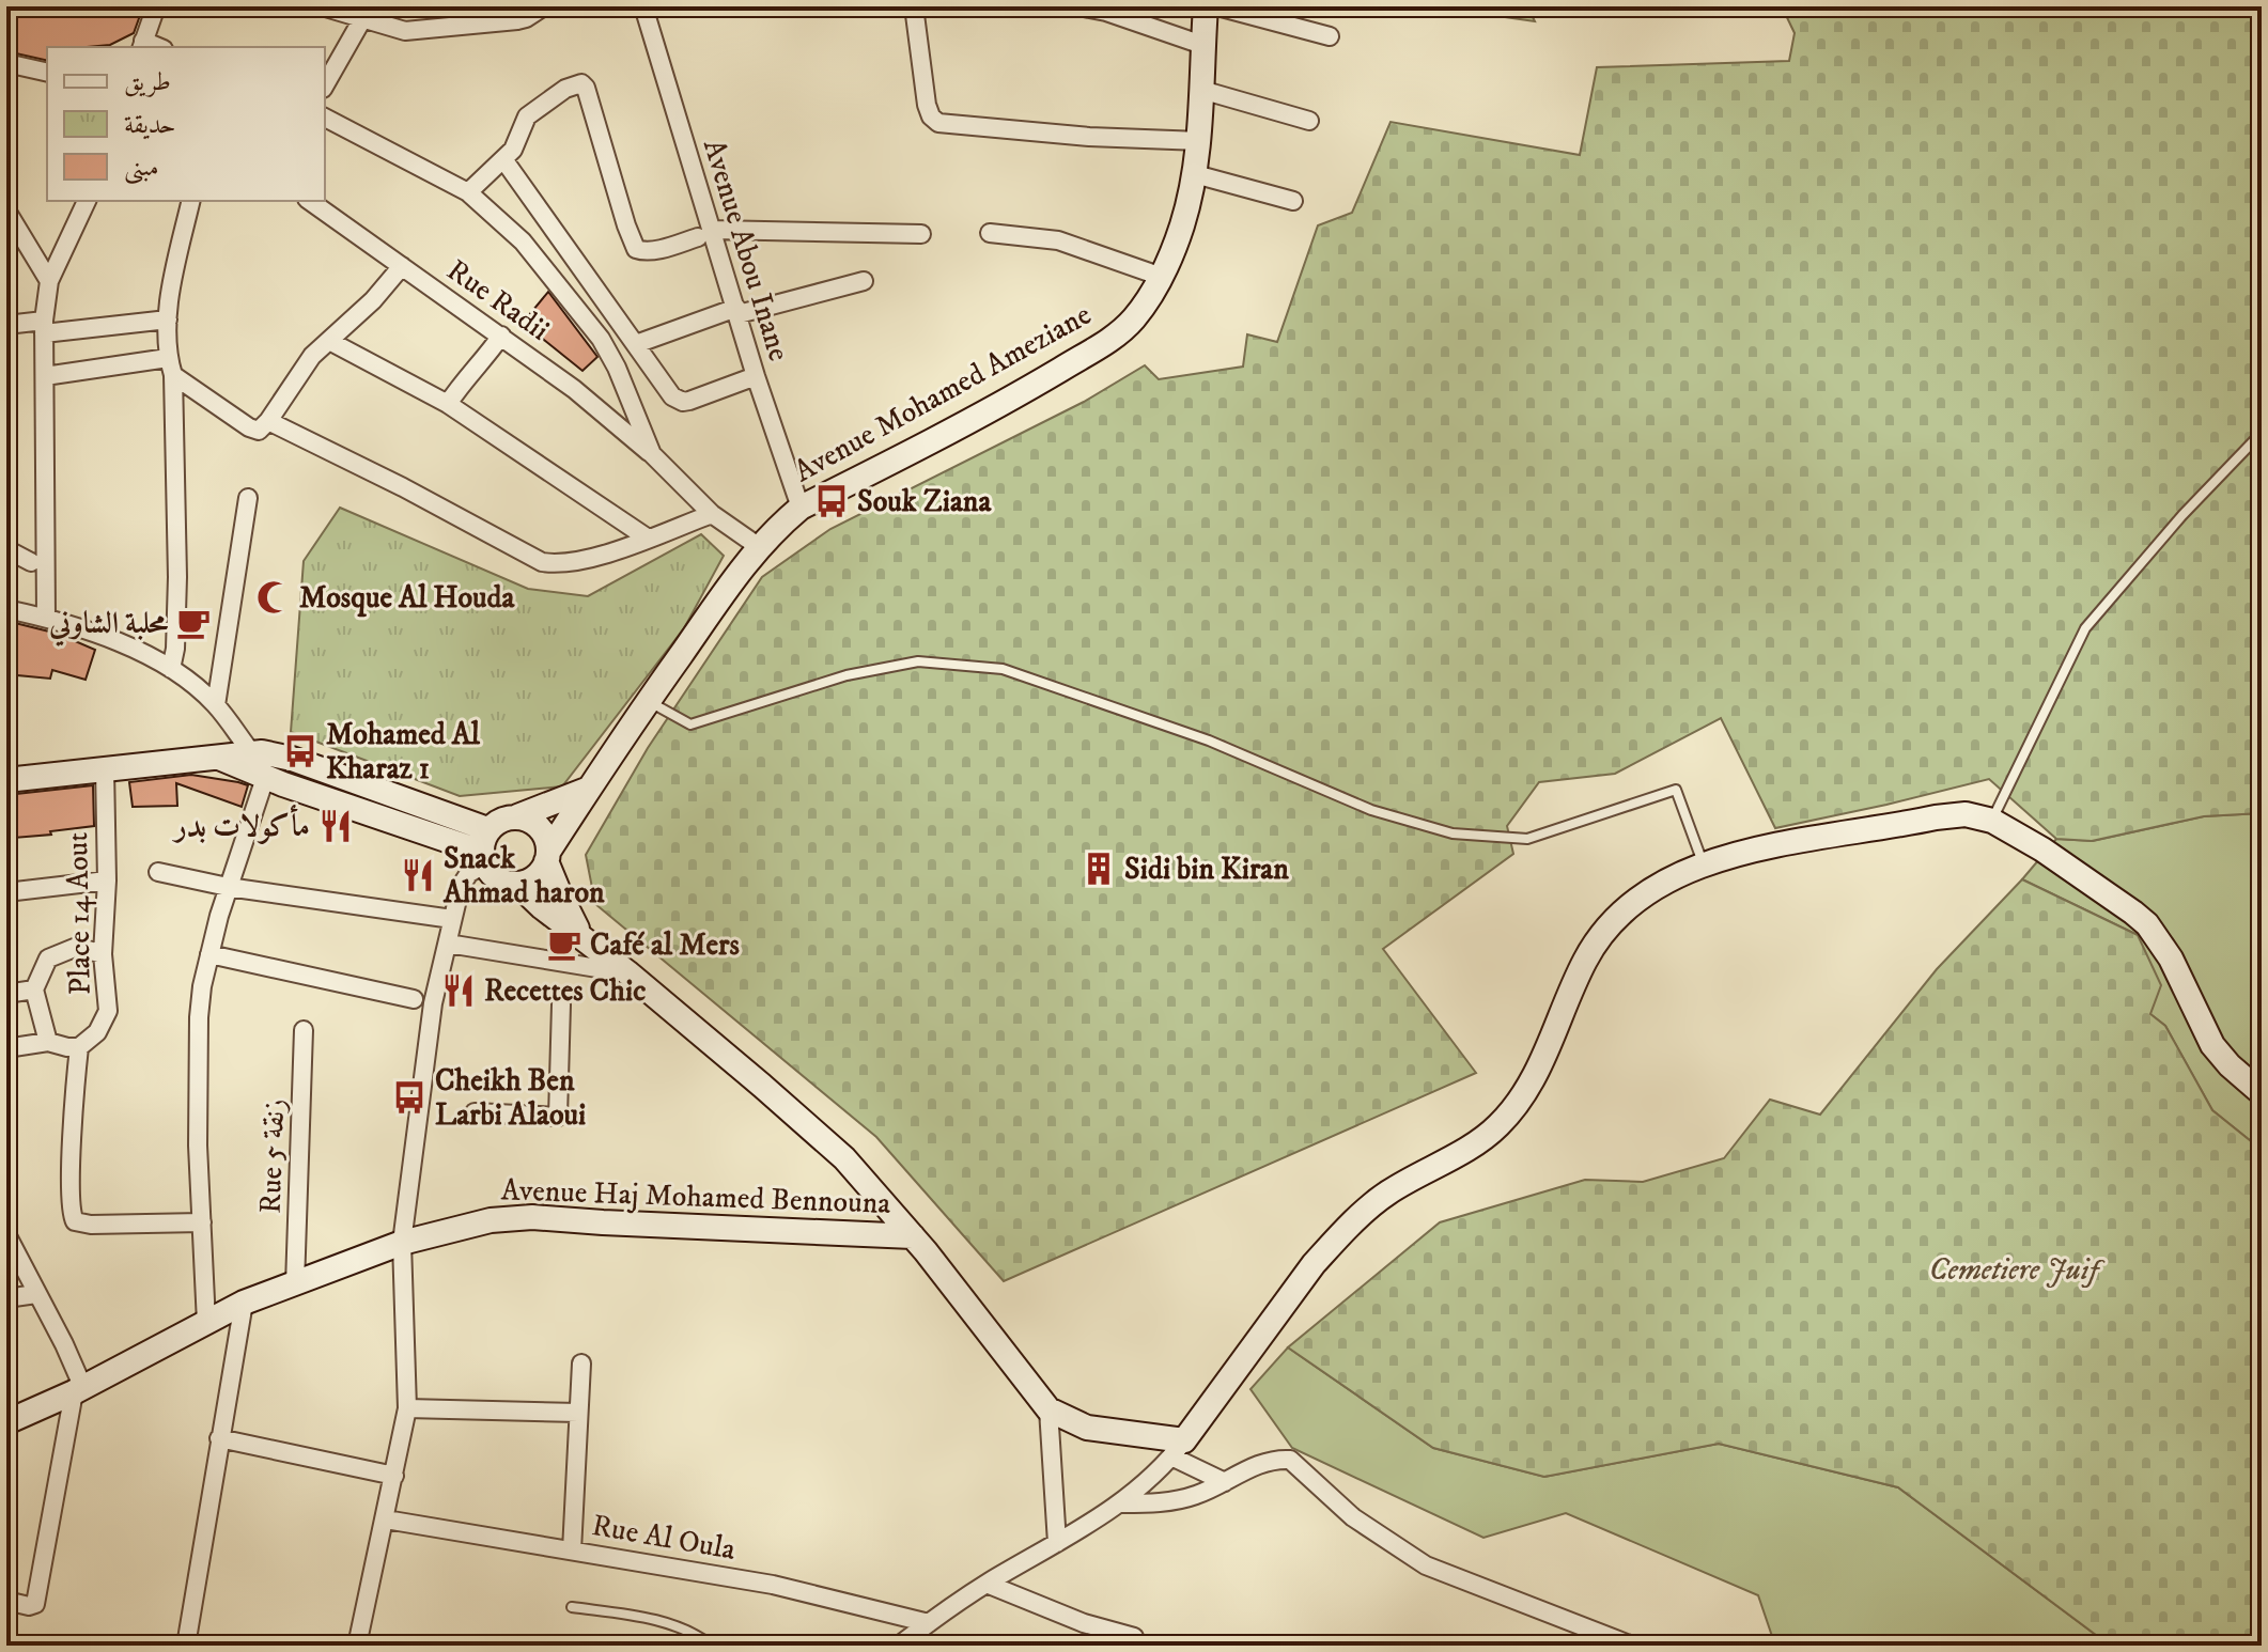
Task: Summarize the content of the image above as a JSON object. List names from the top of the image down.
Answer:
{
  "streets": {
    "street": [
      "Avenue Abou Inane",
      "Rue Radii",
      "Avenue Mohamed Ameziane",
      "Place 14 Aout",
      "Rue 5 زنقة",
      "Avenue Haj Mohamed Bennouna",
      "Rue Al Oula"
    ]
  },
  "crossings": [
    ["Avenue Abou Inane", "Avenue Mohamed Ameziane"],
    ["Rue Radii", "Avenue Mohamed Ameziane"],
    ["Rue 5 زنقة", "Avenue Haj Mohamed Bennouna"]
  ],
  "parks": ["Cemetiere Juif"],
  "places": {
    "bus stop": ["Souk Ziana", "Mohamed Al Kharaz 1", "Cheikh Ben Larbi Alaoui"],
    "mosque": ["Mosque Al Houda"],
    "cafe": ["محلبة الشاوني", "Café al Mers"],
    "restaurant": ["مأكولات بدر", "Snack Ahmad haron", "Recettes Chic"],
    "building": ["Sidi bin Kiran"]
  },
  "legend": ["طريق", "حديقة", "مبنى"]
}
